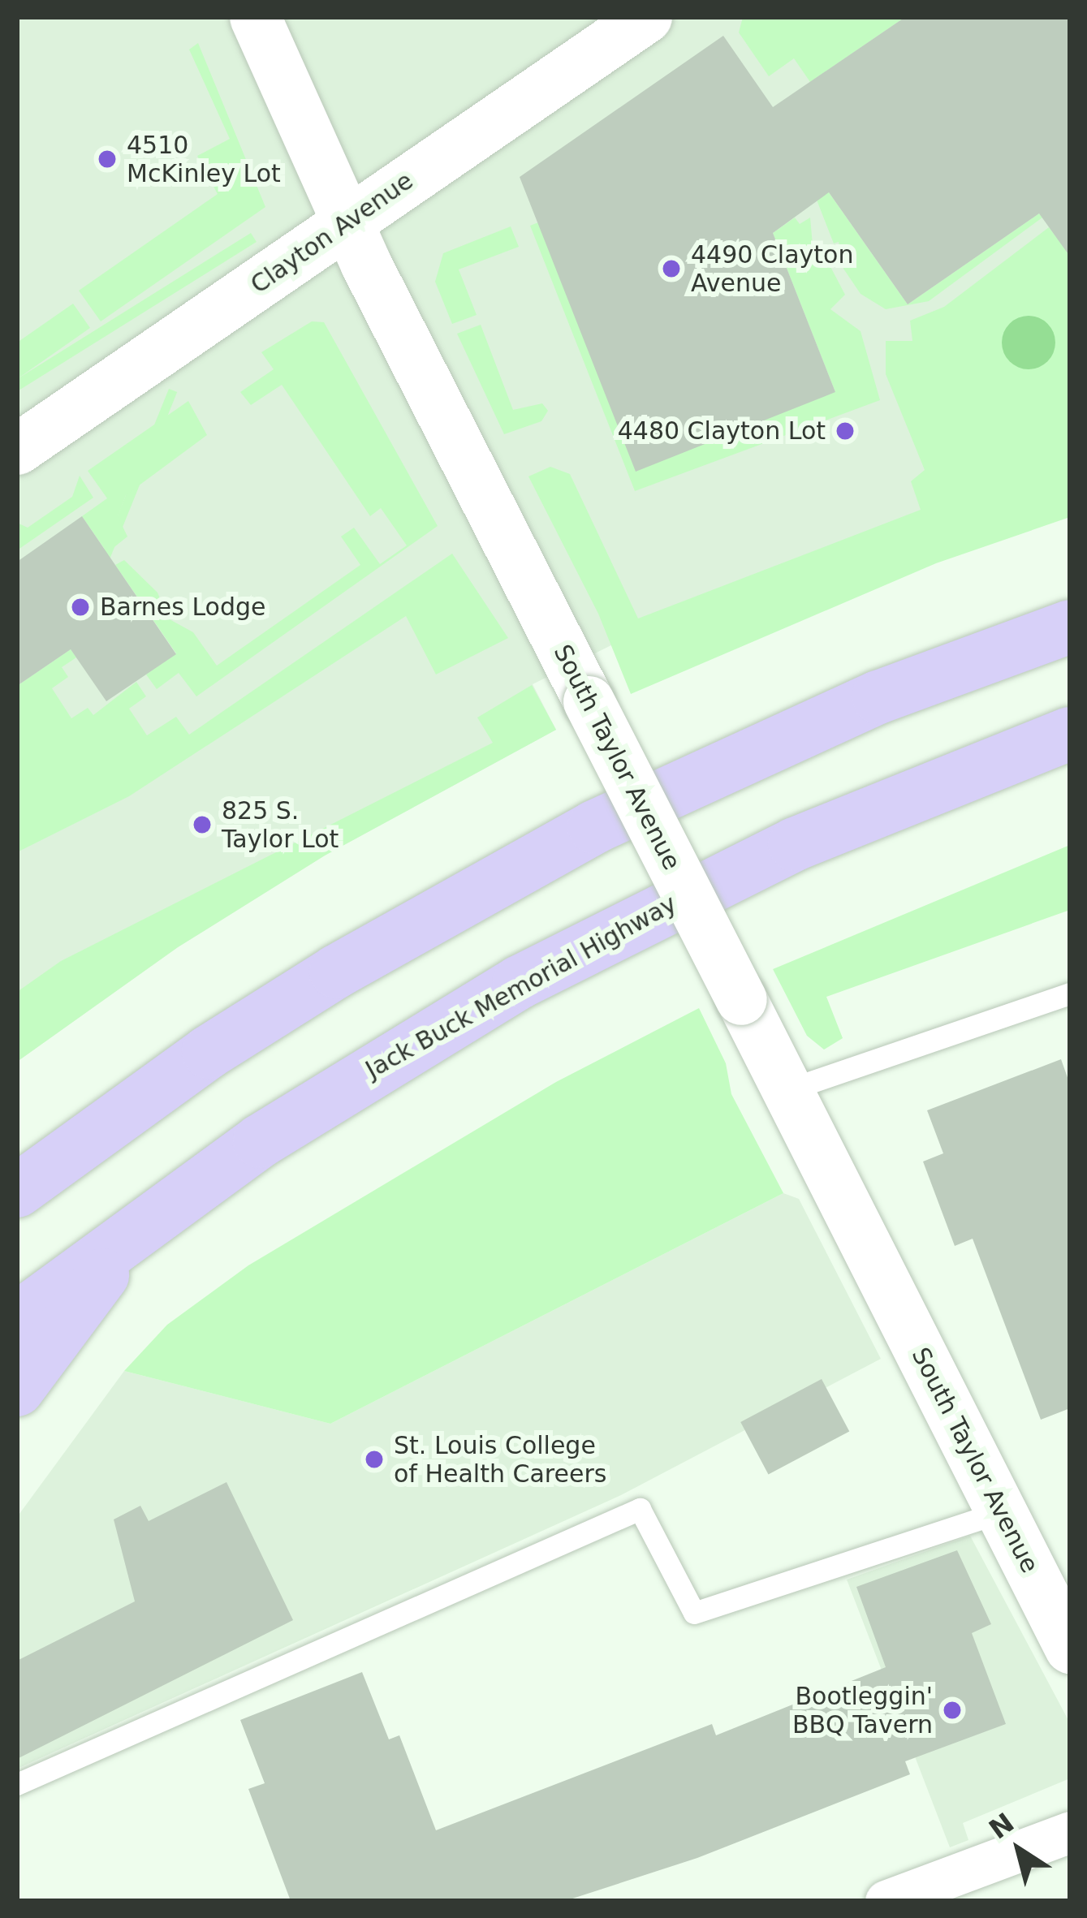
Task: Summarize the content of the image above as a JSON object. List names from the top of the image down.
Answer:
{
  "streets": {
    "highway": ["Jack Buck Memorial Highway"],
    "street": ["Clayton Avenue", "South Taylor Avenue"]
  },
  "crossings": [
    ["Clayton Avenue", "South Taylor Avenue"]
  ],
  "places": [
    "4510 McKinley Lot",
    "4490 Clayton Avenue",
    "4480 Clayton Lot",
    "Barnes Lodge",
    "825 S. Taylor Lot",
    "St. Louis College of Health Careers",
    "Bootleggin' BBQ Tavern"
  ],
  "north": "top left"
}
